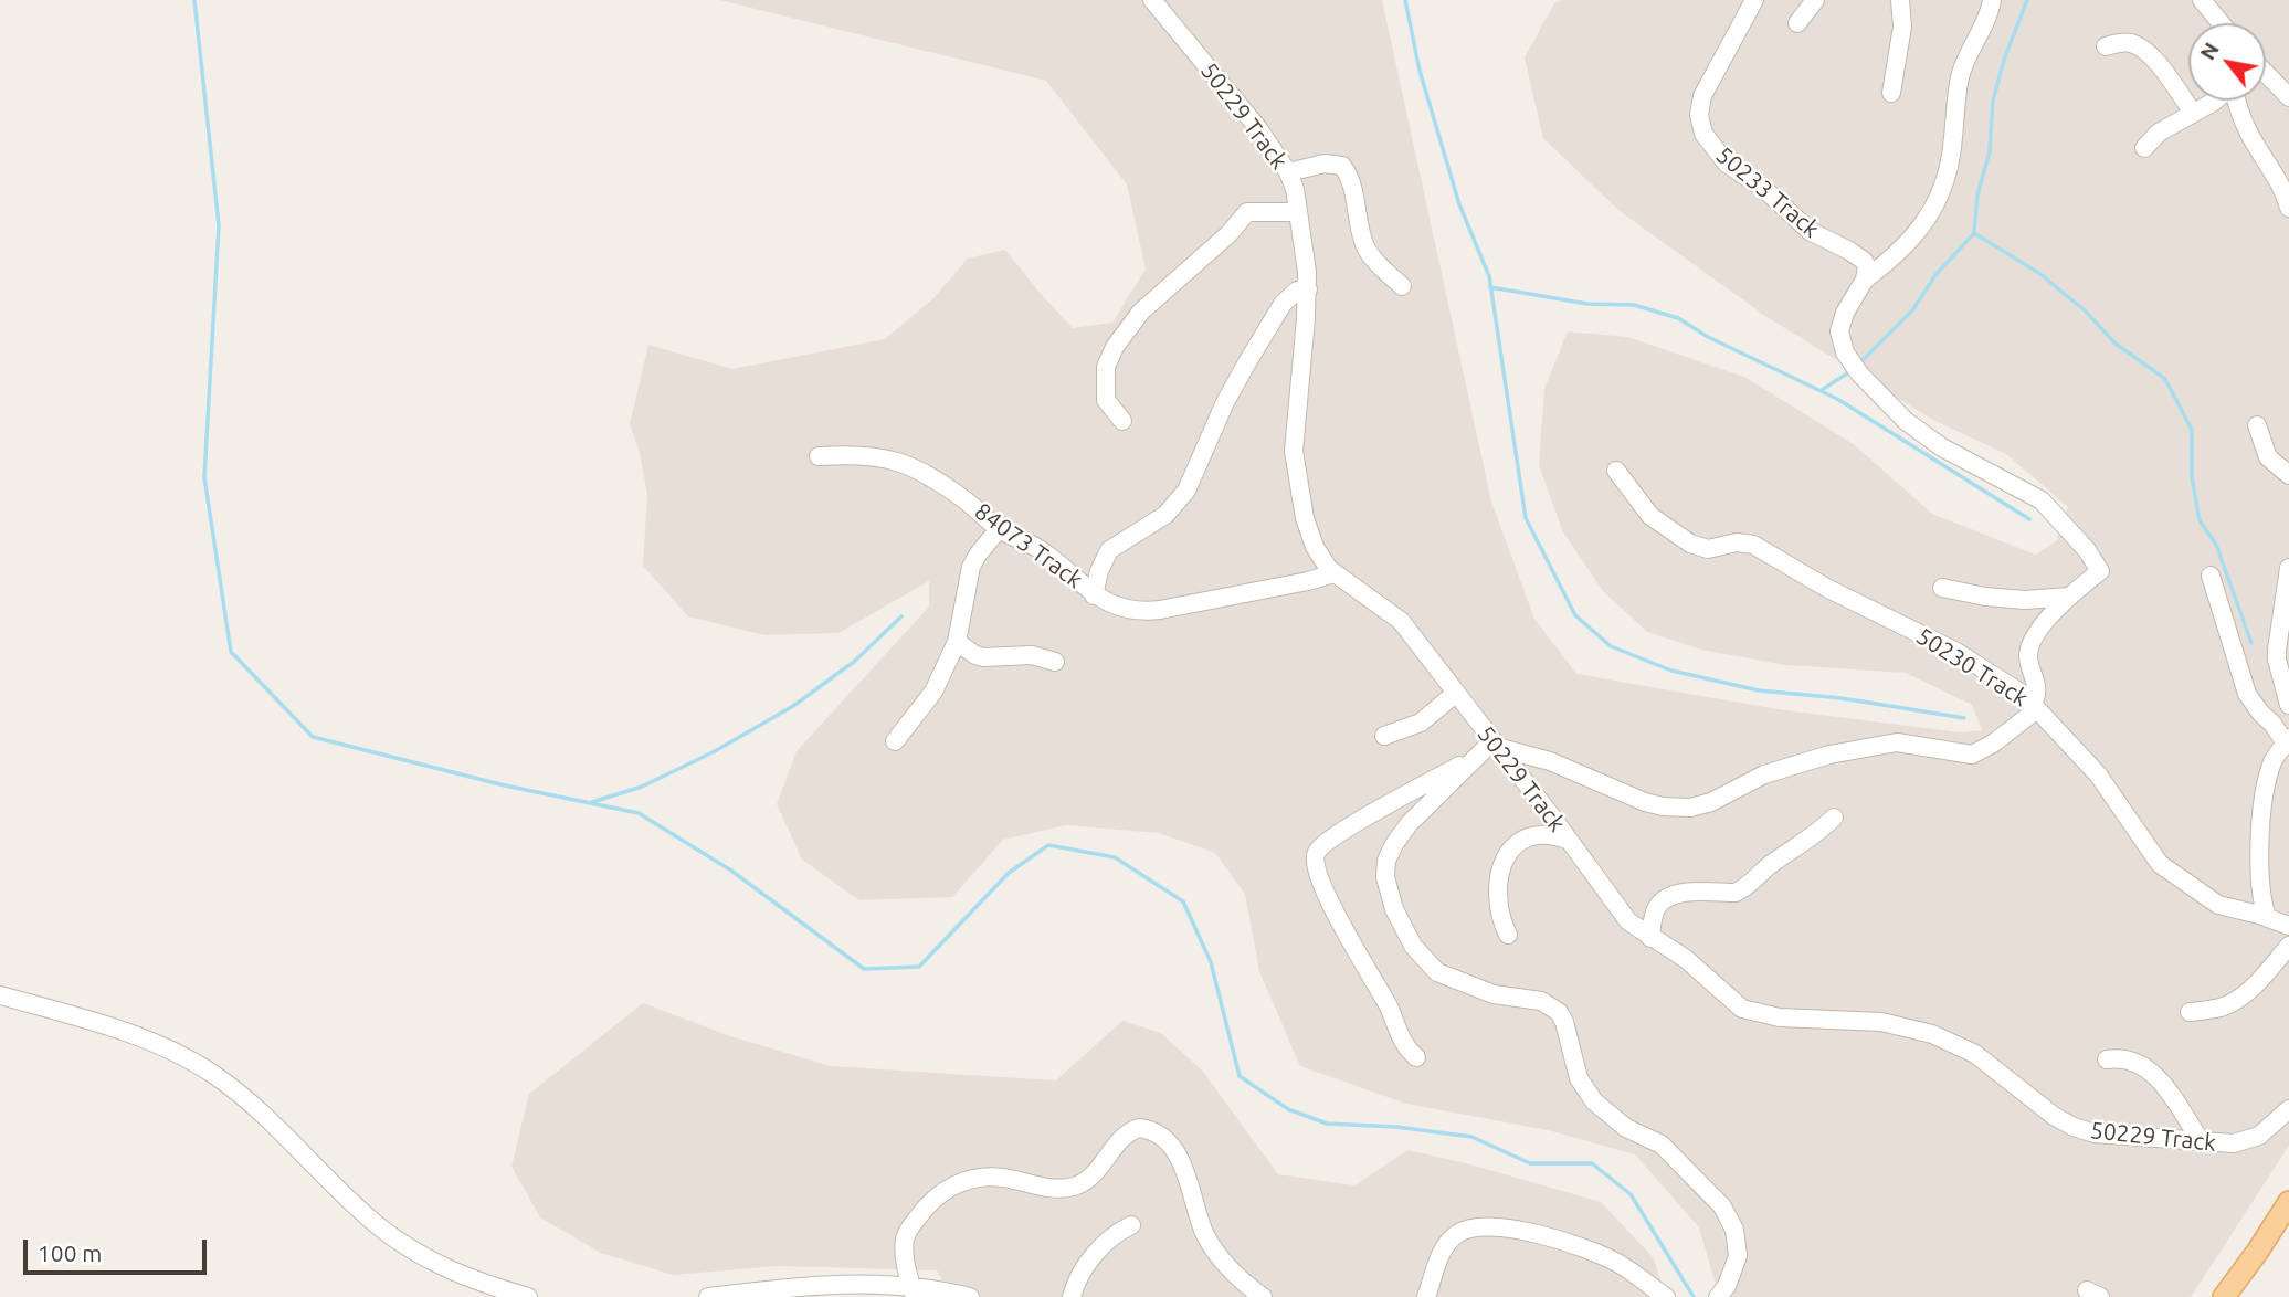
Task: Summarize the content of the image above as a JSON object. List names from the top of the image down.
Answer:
{
  "streets": {
    "street": [
      "50229 Track",
      "50233 Track",
      "84073 Track",
      "50230 Track"
    ]
  },
  "crossings": [
    ["50229 Track", "84073 Track"]
  ],
  "scale_bar": "100 m",
  "north": "top left"
}
